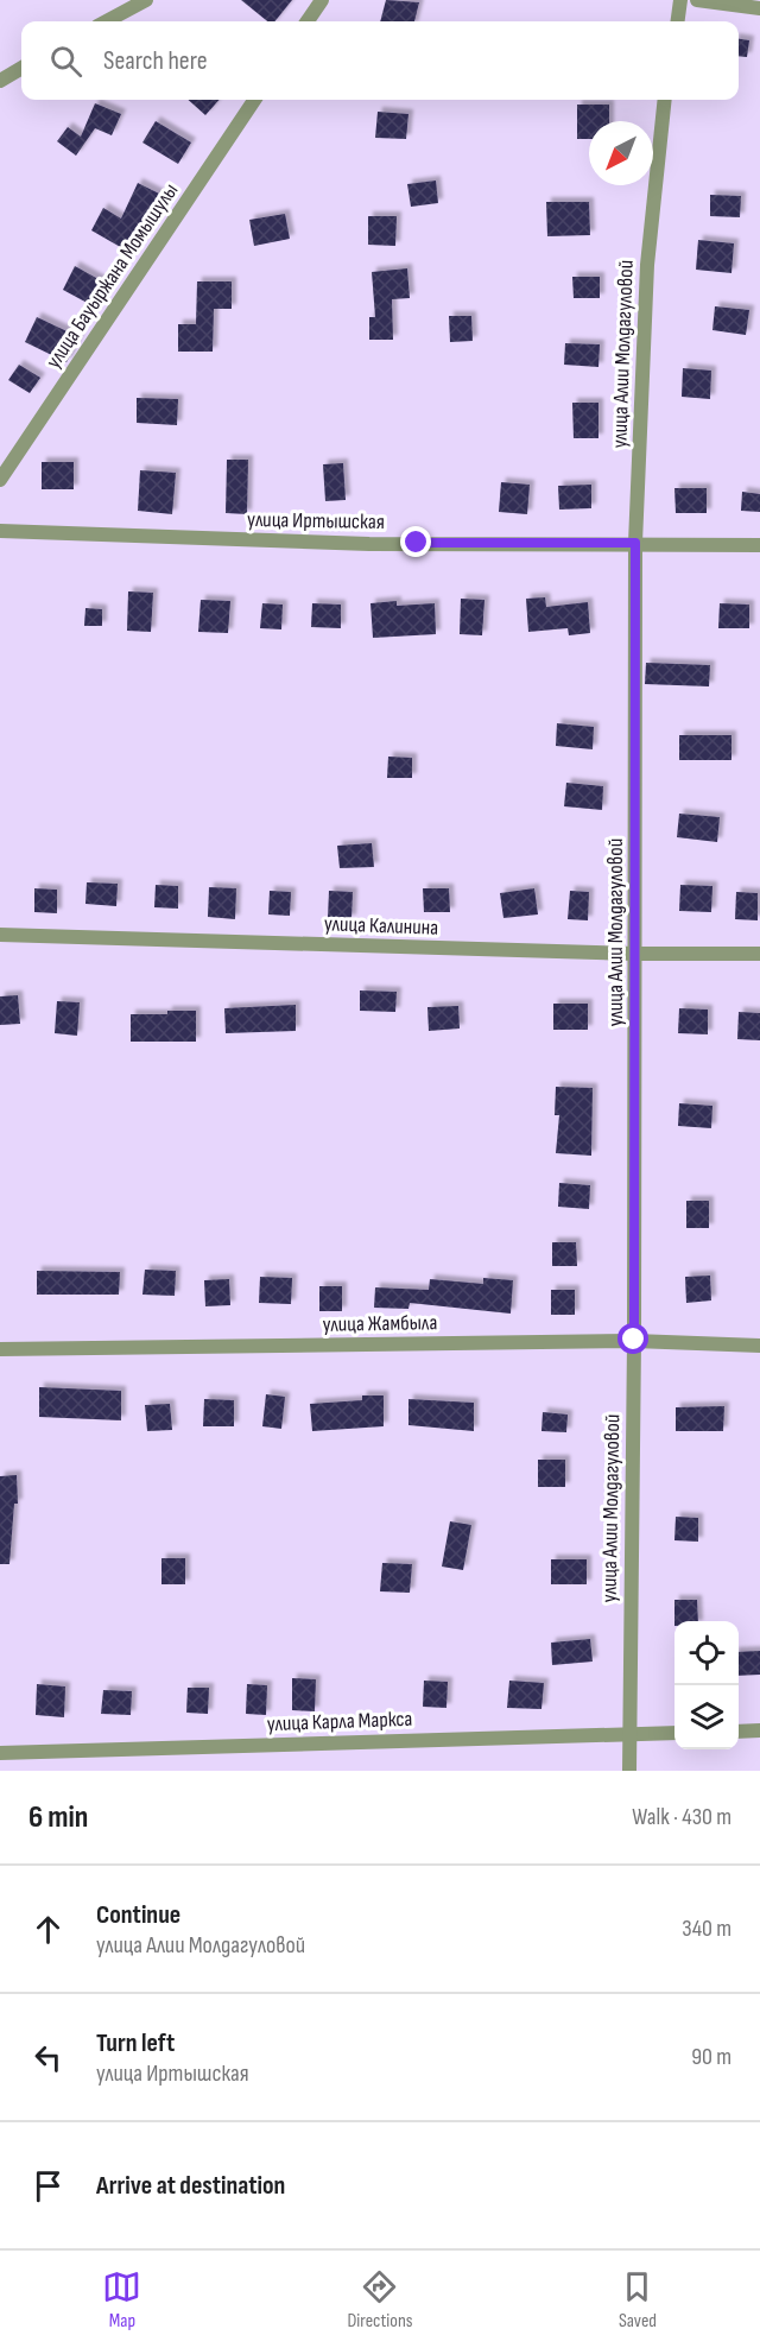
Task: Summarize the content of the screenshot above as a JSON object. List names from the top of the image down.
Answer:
{
  "streets": {
    "street": [
      "улица Бауыржана Момышулы",
      "улица Алии Молдагуловой",
      "улица Иртышская",
      "улица Калинина",
      "улица Жамбыла",
      "улица Карла Маркса"
    ]
  },
  "crossings": [
    ["улица Алии Молдагуловой", "улица Иртышская"],
    ["улица Алии Молдагуловой", "улица Калинина"],
    ["улица Алии Молдагуловой", "улица Жамбыла"],
    ["улица Алии Молдагуловой", "улица Карла Маркса"]
  ],
  "north": "bottom left",
  "page": {
    "search": "Search here",
    "heading": ["6 min", "Walk · 430 m"],
    "list": [
      ["Continue", "улица Алии Молдагуловой", "340 m"],
      ["Turn left", "улица Иртышская", "90 m"],
      "Arrive at destination"
    ],
    "nav": ["Map", "Directions", "Saved"]
  }
}
